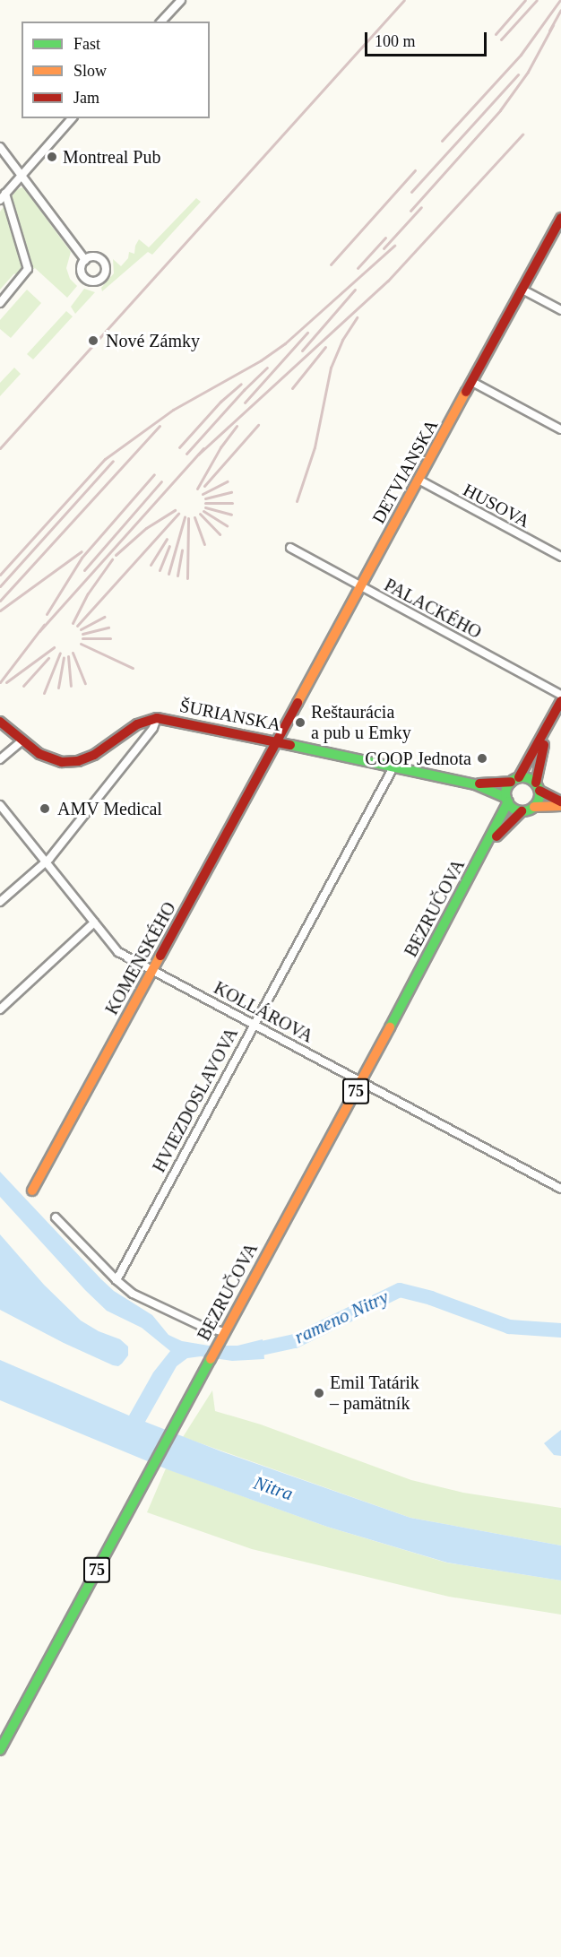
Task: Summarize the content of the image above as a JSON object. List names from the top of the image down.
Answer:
{
  "streets": {
    "street": [
      "DETVIANSKA",
      "HUSOVA",
      "PALACKÉHO",
      "ŠURIANSKA",
      "BEZRUČOVA",
      "KOMENSKÉHO",
      "KOLLÁROVA",
      "75",
      "HVIEZDOSLAVOVA"
    ]
  },
  "crossings": [
    ["DETVIANSKA", "HUSOVA"],
    ["DETVIANSKA", "PALACKÉHO"],
    ["DETVIANSKA", "ŠURIANSKA"],
    ["DETVIANSKA", "KOMENSKÉHO"],
    ["ŠURIANSKA", "BEZRUČOVA"],
    ["ŠURIANSKA", "KOMENSKÉHO"],
    ["ŠURIANSKA", "75"],
    ["ŠURIANSKA", "HVIEZDOSLAVOVA"],
    ["BEZRUČOVA", "KOLLÁROVA"],
    ["BEZRUČOVA", "75"],
    ["KOMENSKÉHO", "KOLLÁROVA"],
    ["KOLLÁROVA", "HVIEZDOSLAVOVA"]
  ],
  "water": ["rameno Nitry", "Nitra"],
  "places": [
    "Montreal Pub",
    "Nové Zámky",
    "Reštaurácia a pub u Emky",
    "COOP Jednota",
    "AMV Medical",
    "Emil Tatárik – pamätník"
  ],
  "legend": ["Fast", "Slow", "Jam"],
  "scale_bar": "100 m"
}
